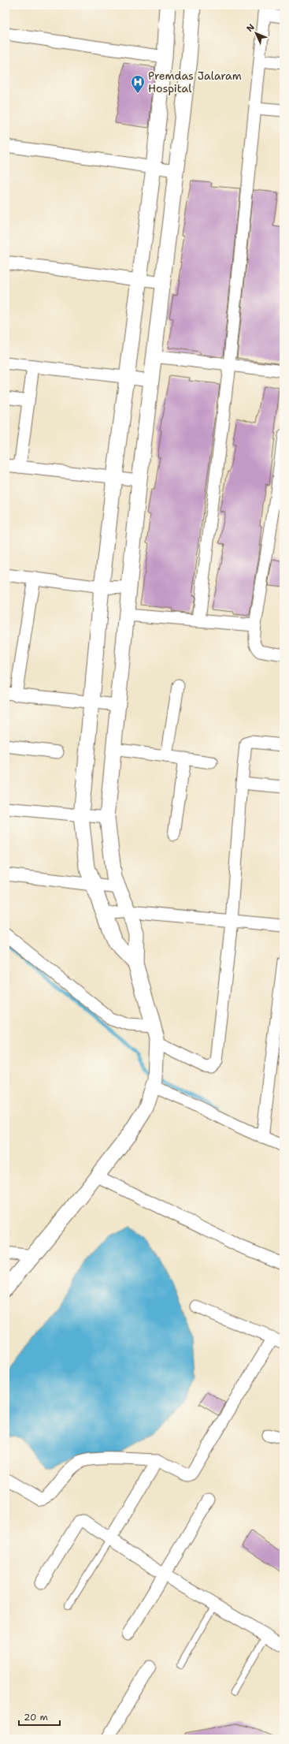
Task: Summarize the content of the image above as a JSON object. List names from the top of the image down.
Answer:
{
  "places": {
    "hospital": ["Premdas Jalaram Hospital"]
  },
  "scale_bar": "20 m",
  "north": "top left"
}
